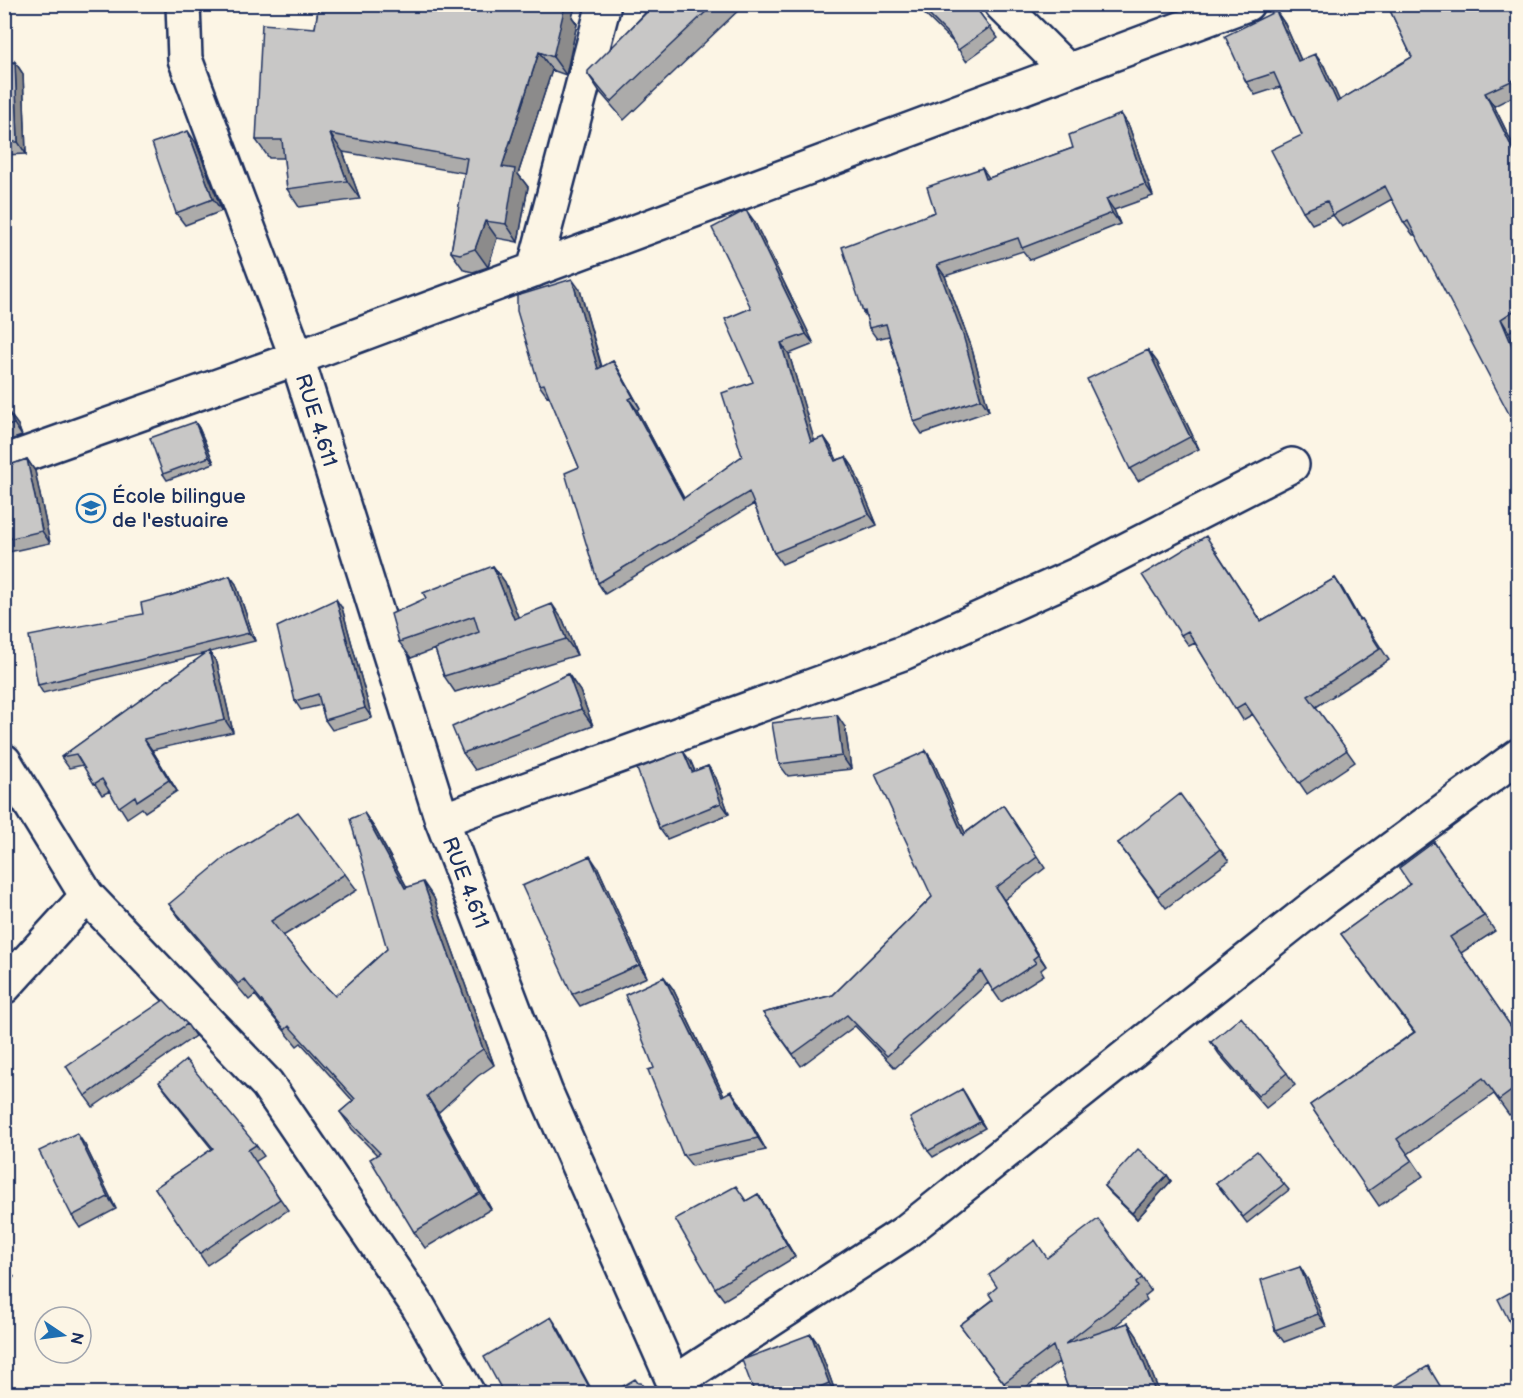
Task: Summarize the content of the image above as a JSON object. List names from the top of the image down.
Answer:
{
  "streets": {
    "street": ["RUE 4.611"]
  },
  "places": {
    "school or university": ["École bilingue de l'estuaire"]
  },
  "north": "right"
}
